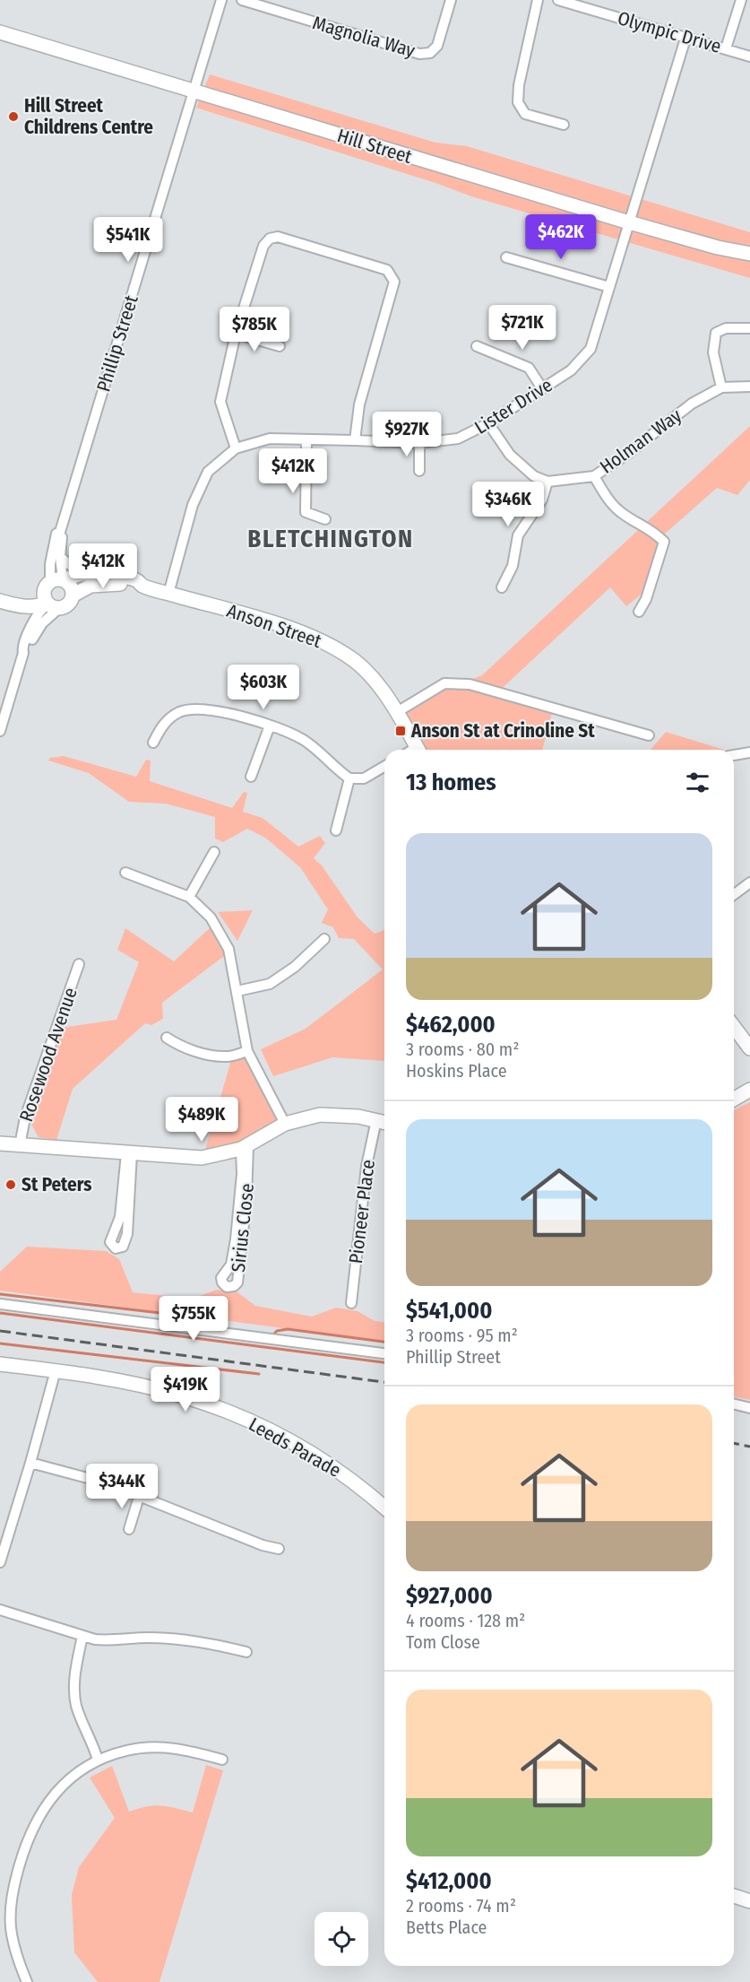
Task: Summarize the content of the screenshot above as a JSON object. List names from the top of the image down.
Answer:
{
  "streets": {
    "main road": ["Hill Street", "Anson Street", "Leeds Parade"],
    "street": [
      "Olympic Drive",
      "Magnolia Way",
      "Phillip Street",
      "Lister Drive",
      "Holman Way",
      "Rosewood Avenue",
      "Pioneer Place",
      "Sirius Close"
    ]
  },
  "crossings": [
    ["Olympic Drive", "Lister Drive"],
    ["Hill Street", "Phillip Street"],
    ["Hill Street", "Lister Drive"],
    ["Phillip Street", "Anson Street"],
    ["Lister Drive", "Anson Street"]
  ],
  "districts": ["BLETCHINGTON"],
  "places": {
    "other": ["Hill Street Childrens Centre", "St Peters"],
    "transit": ["Anson St at Crinoline St"]
  },
  "page": {
    "price": [
      "$462K",
      "$541K",
      "$721K",
      "$785K",
      "$927K",
      "$412K",
      "$346K",
      "$412K",
      "$603K",
      "$489K",
      "$755K",
      "$419K",
      "$344K"
    ],
    "heading": "13 homes",
    "list": [
      {
        "name": "$462,000",
        "note": "3 rooms · 80 m² · Hoskins Place"
      },
      {
        "name": "$541,000",
        "note": "3 rooms · 95 m² · Phillip Street"
      },
      {
        "name": "$927,000",
        "note": "4 rooms · 128 m² · Tom Close"
      },
      {
        "name": "$412,000",
        "note": "2 rooms · 74 m² · Betts Place"
      }
    ]
  }
}
